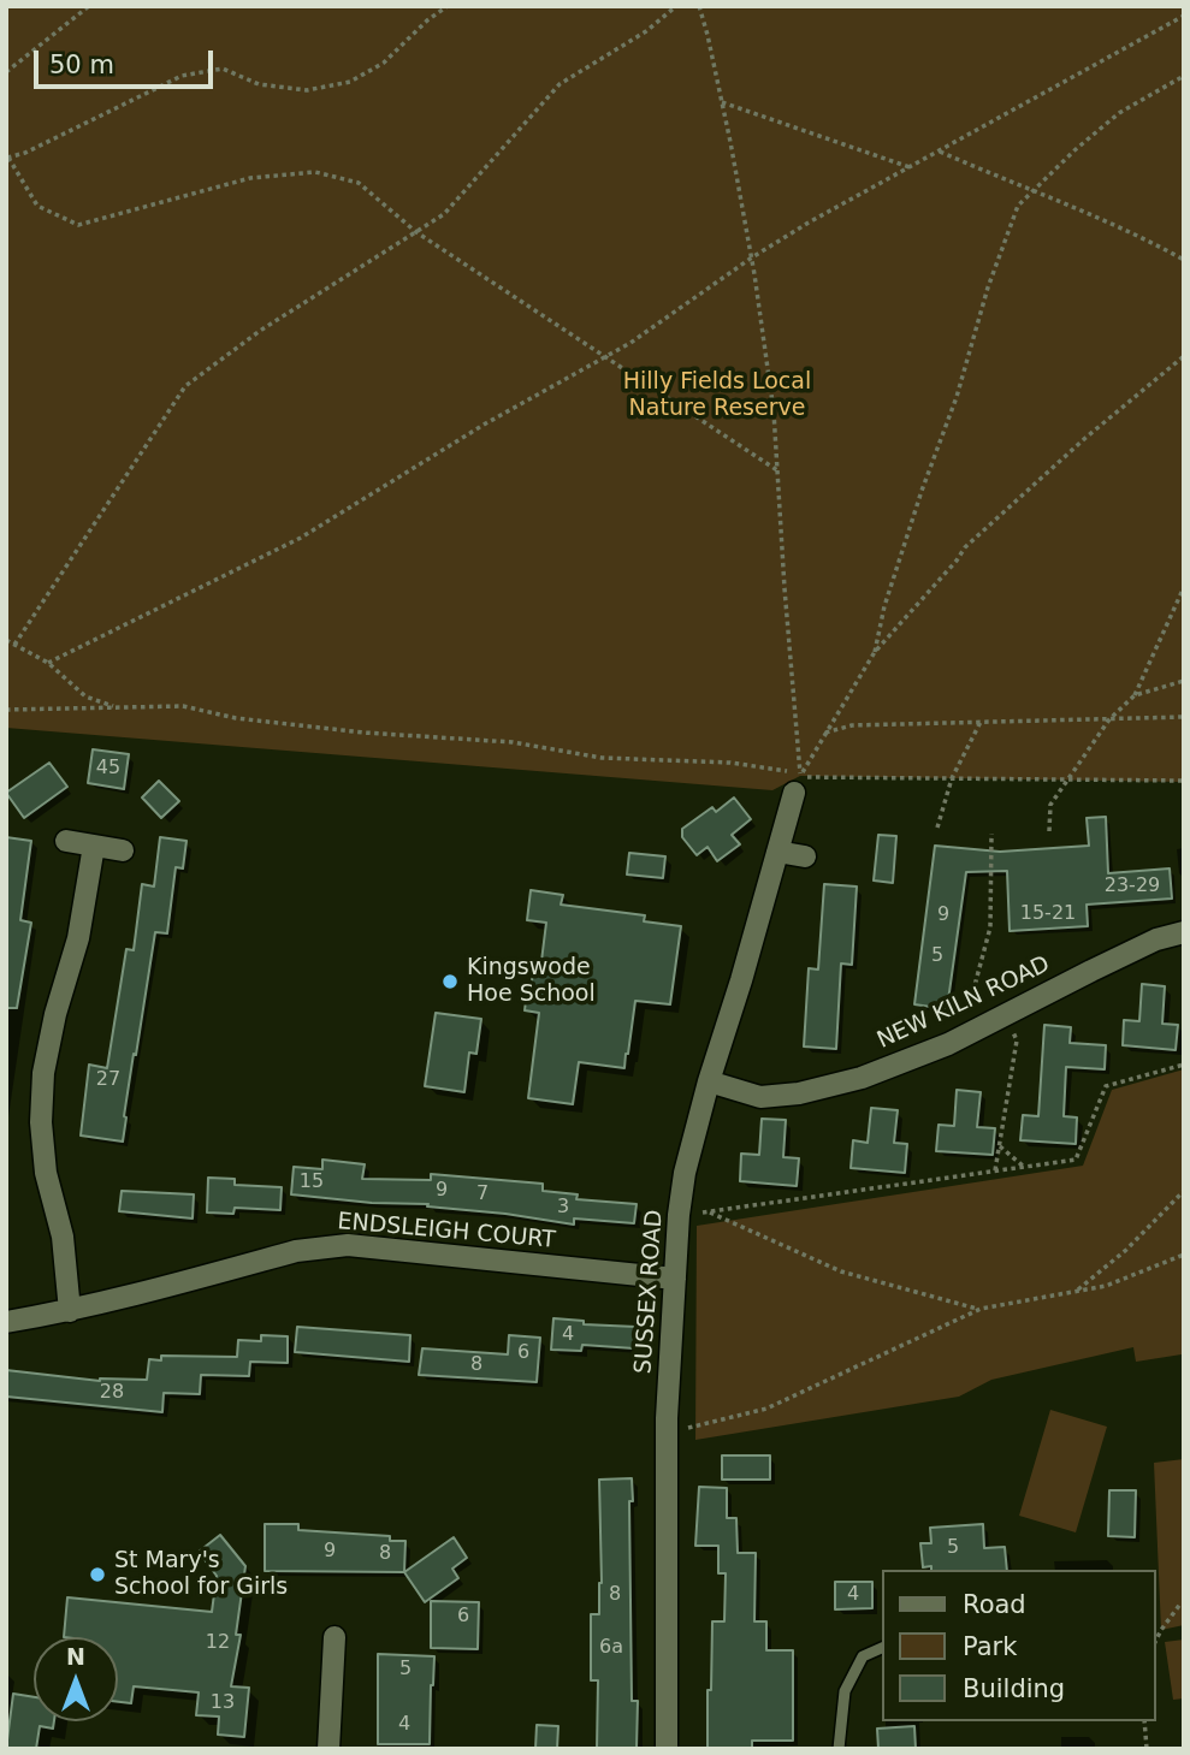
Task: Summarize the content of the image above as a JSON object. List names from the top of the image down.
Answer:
{
  "streets": {
    "street": ["NEW KILN ROAD", "ENDSLEIGH COURT", "SUSSEX ROAD"]
  },
  "crossings": [
    ["NEW KILN ROAD", "SUSSEX ROAD"],
    ["ENDSLEIGH COURT", "SUSSEX ROAD"]
  ],
  "parks": ["Hilly Fields Local Nature Reserve"],
  "places": ["Kingswode Hoe School", "St Mary's School for Girls"],
  "house_numbers": [
    "45",
    "23-29",
    "15-21",
    "9",
    "5",
    "27",
    "15",
    "9",
    "7",
    "3",
    "4",
    "6",
    "8",
    "28",
    "5",
    "9",
    "8",
    "8",
    "4",
    "6",
    "12",
    "6a",
    "5",
    "13",
    "4"
  ],
  "legend": ["Road", "Park", "Building"],
  "scale_bar": "50 m",
  "north": "top"
}
